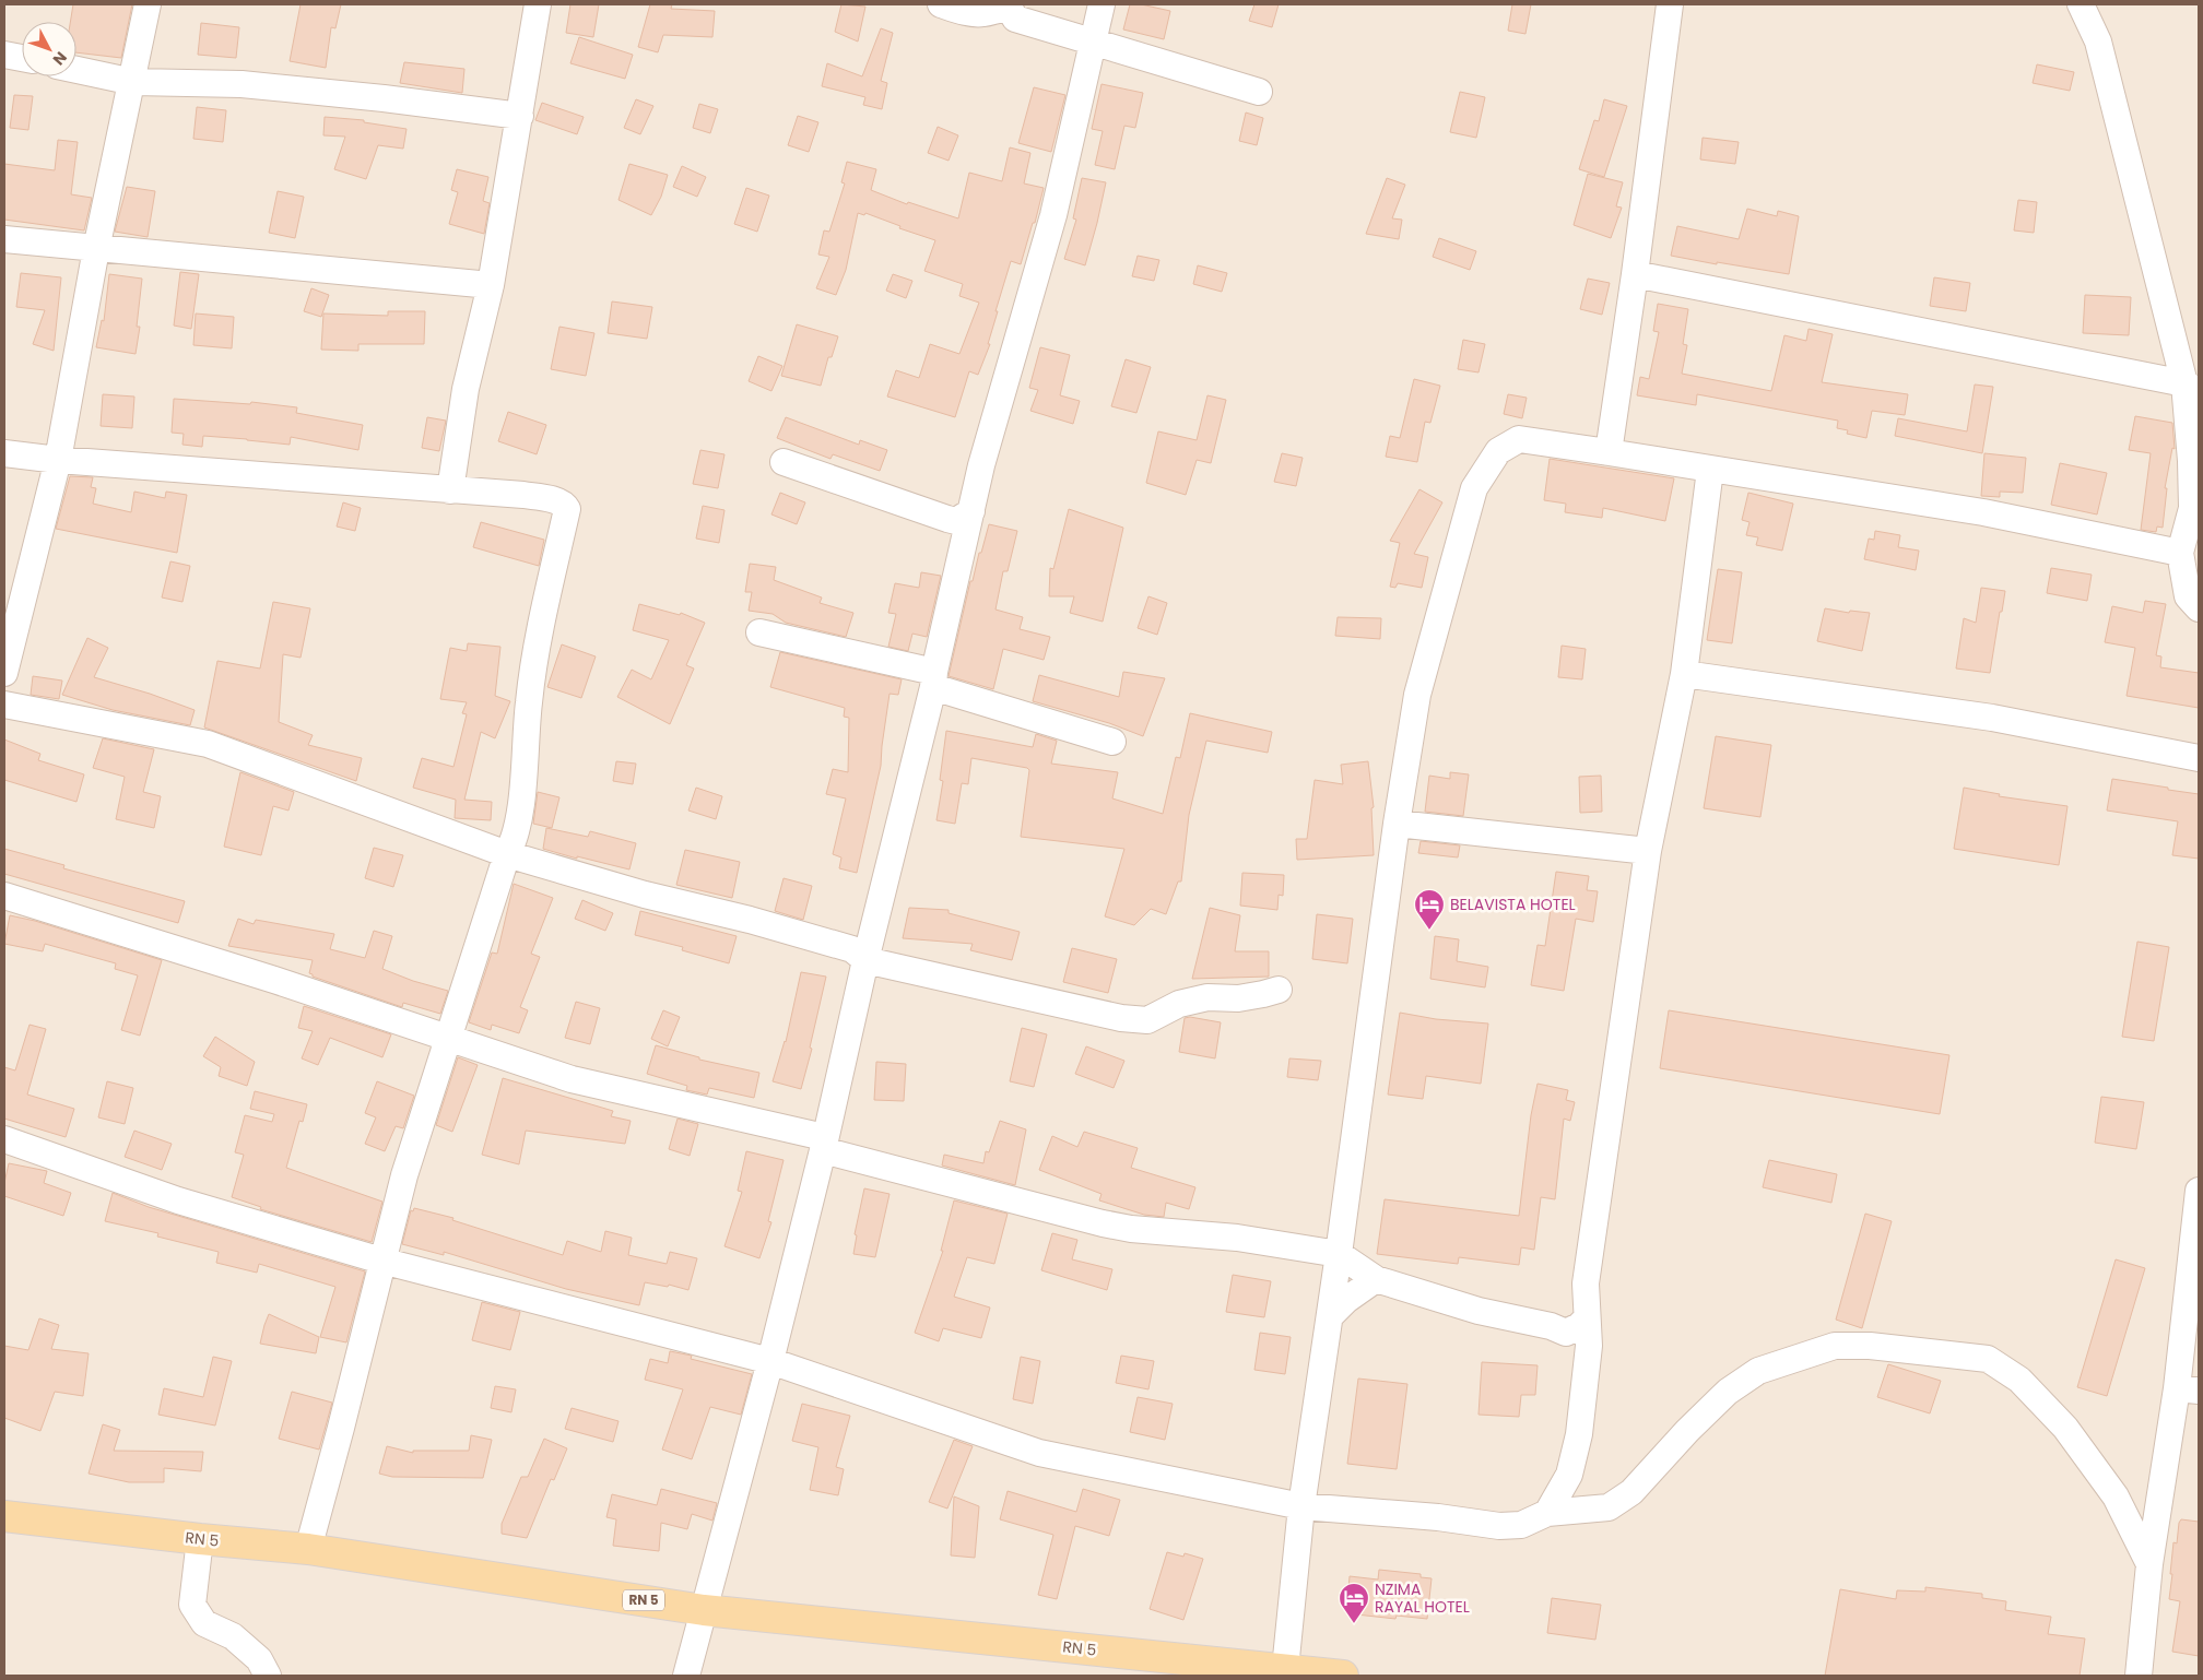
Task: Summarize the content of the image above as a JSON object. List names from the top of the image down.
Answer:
{
  "streets": {
    "main road": ["RN 5"]
  },
  "places": {
    "hotel": ["BELAVISTA HOTEL", "NZIMA RAYAL HOTEL"]
  },
  "north": "bottom right"
}
